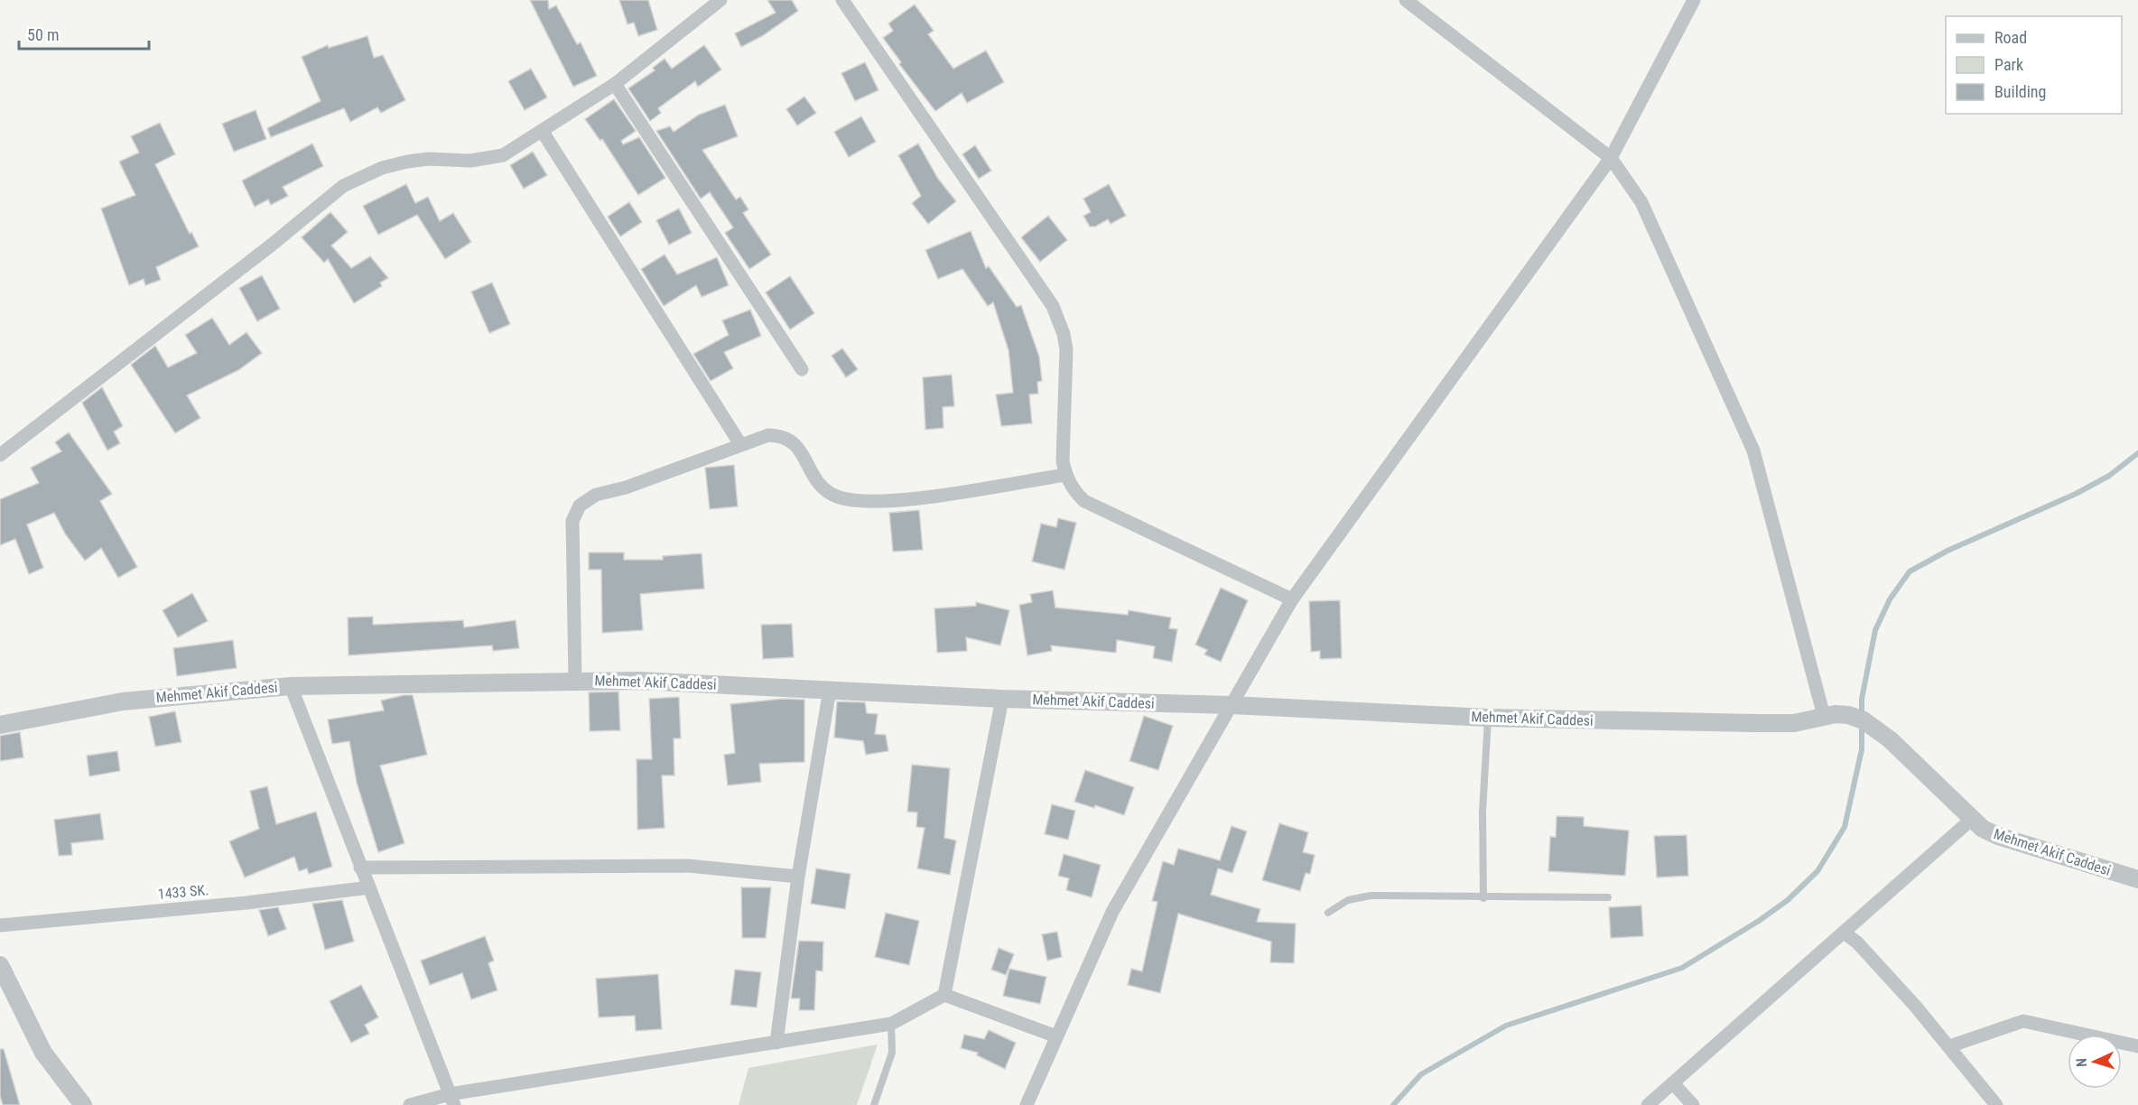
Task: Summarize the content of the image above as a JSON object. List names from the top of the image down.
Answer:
{
  "streets": {
    "street": ["Mehmet Akif Caddesi", "1433 SK."]
  },
  "legend": ["Road", "Park", "Building"],
  "scale_bar": "50 m",
  "north": "left"
}
